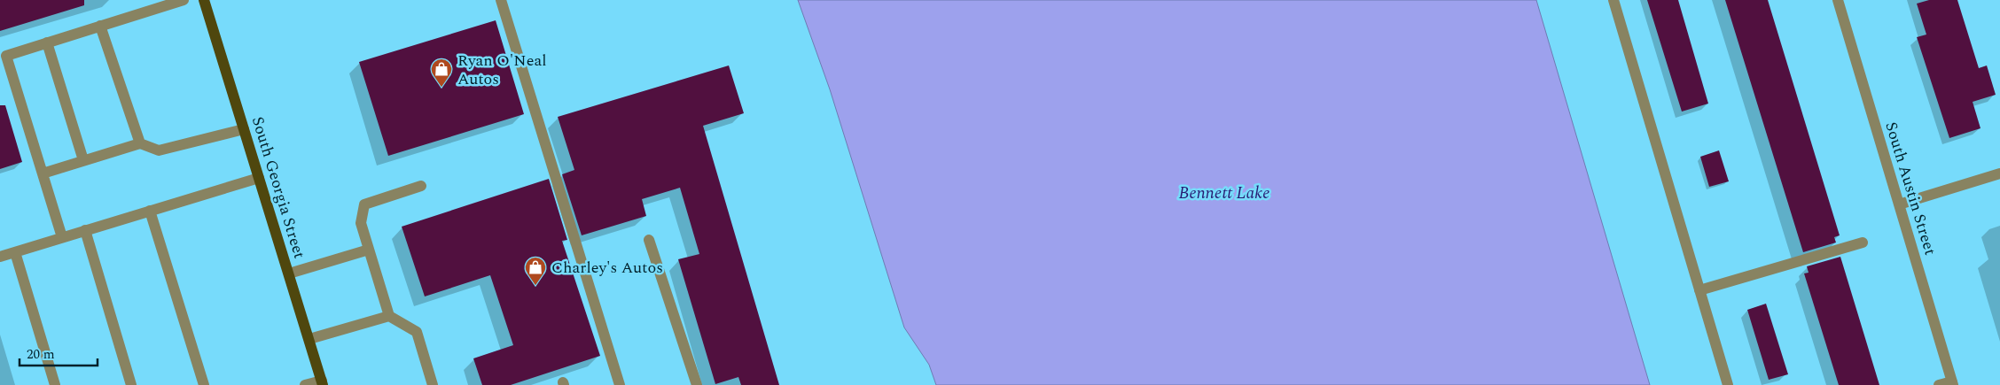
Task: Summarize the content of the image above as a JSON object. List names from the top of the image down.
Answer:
{
  "streets": {
    "main road": ["South Georgia Street"],
    "street": ["South Austin Street"]
  },
  "water": ["Bennett Lake"],
  "places": {
    "shop": ["Ryan O'Neal Autos", "Charley's Autos"]
  },
  "scale_bar": "20 m"
}
